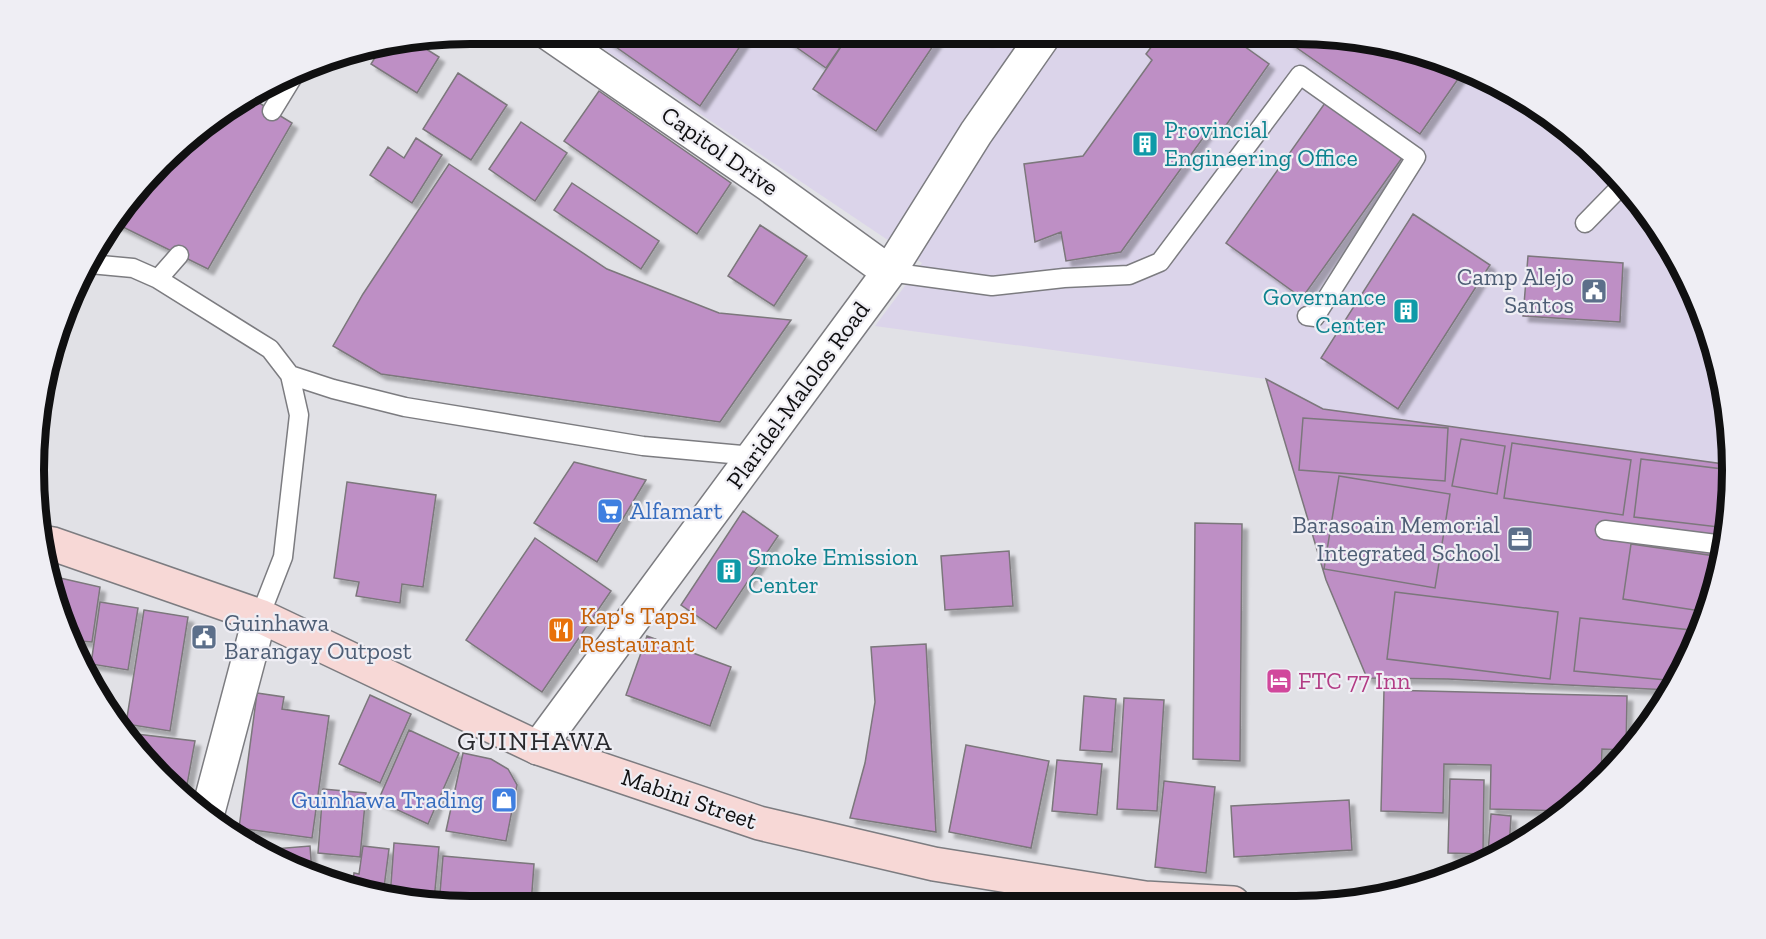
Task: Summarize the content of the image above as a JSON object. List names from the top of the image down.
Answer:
{
  "streets": {
    "main road": ["Mabini Street"],
    "street": ["Capitol Drive", "Plaridel-Malolos Road"]
  },
  "crossings": [
    ["Capitol Drive", "Plaridel-Malolos Road"],
    ["Plaridel-Malolos Road", "Mabini Street"]
  ],
  "districts": ["GUINHAWA"],
  "places": {
    "building": ["Provincial Engineering Office", "Governance Center", "Smoke Emission Center"],
    "public building": ["Camp Alejo Santos", "Guinhawa Barangay Outpost"],
    "supermarket": ["Alfamart"],
    "office": ["Barasoain Memorial Integrated School"],
    "restaurant": ["Kap's Tapsi Restaurant"],
    "hotel": ["FTC 77 Inn"],
    "shop": ["Guinhawa Trading"]
  }
}
